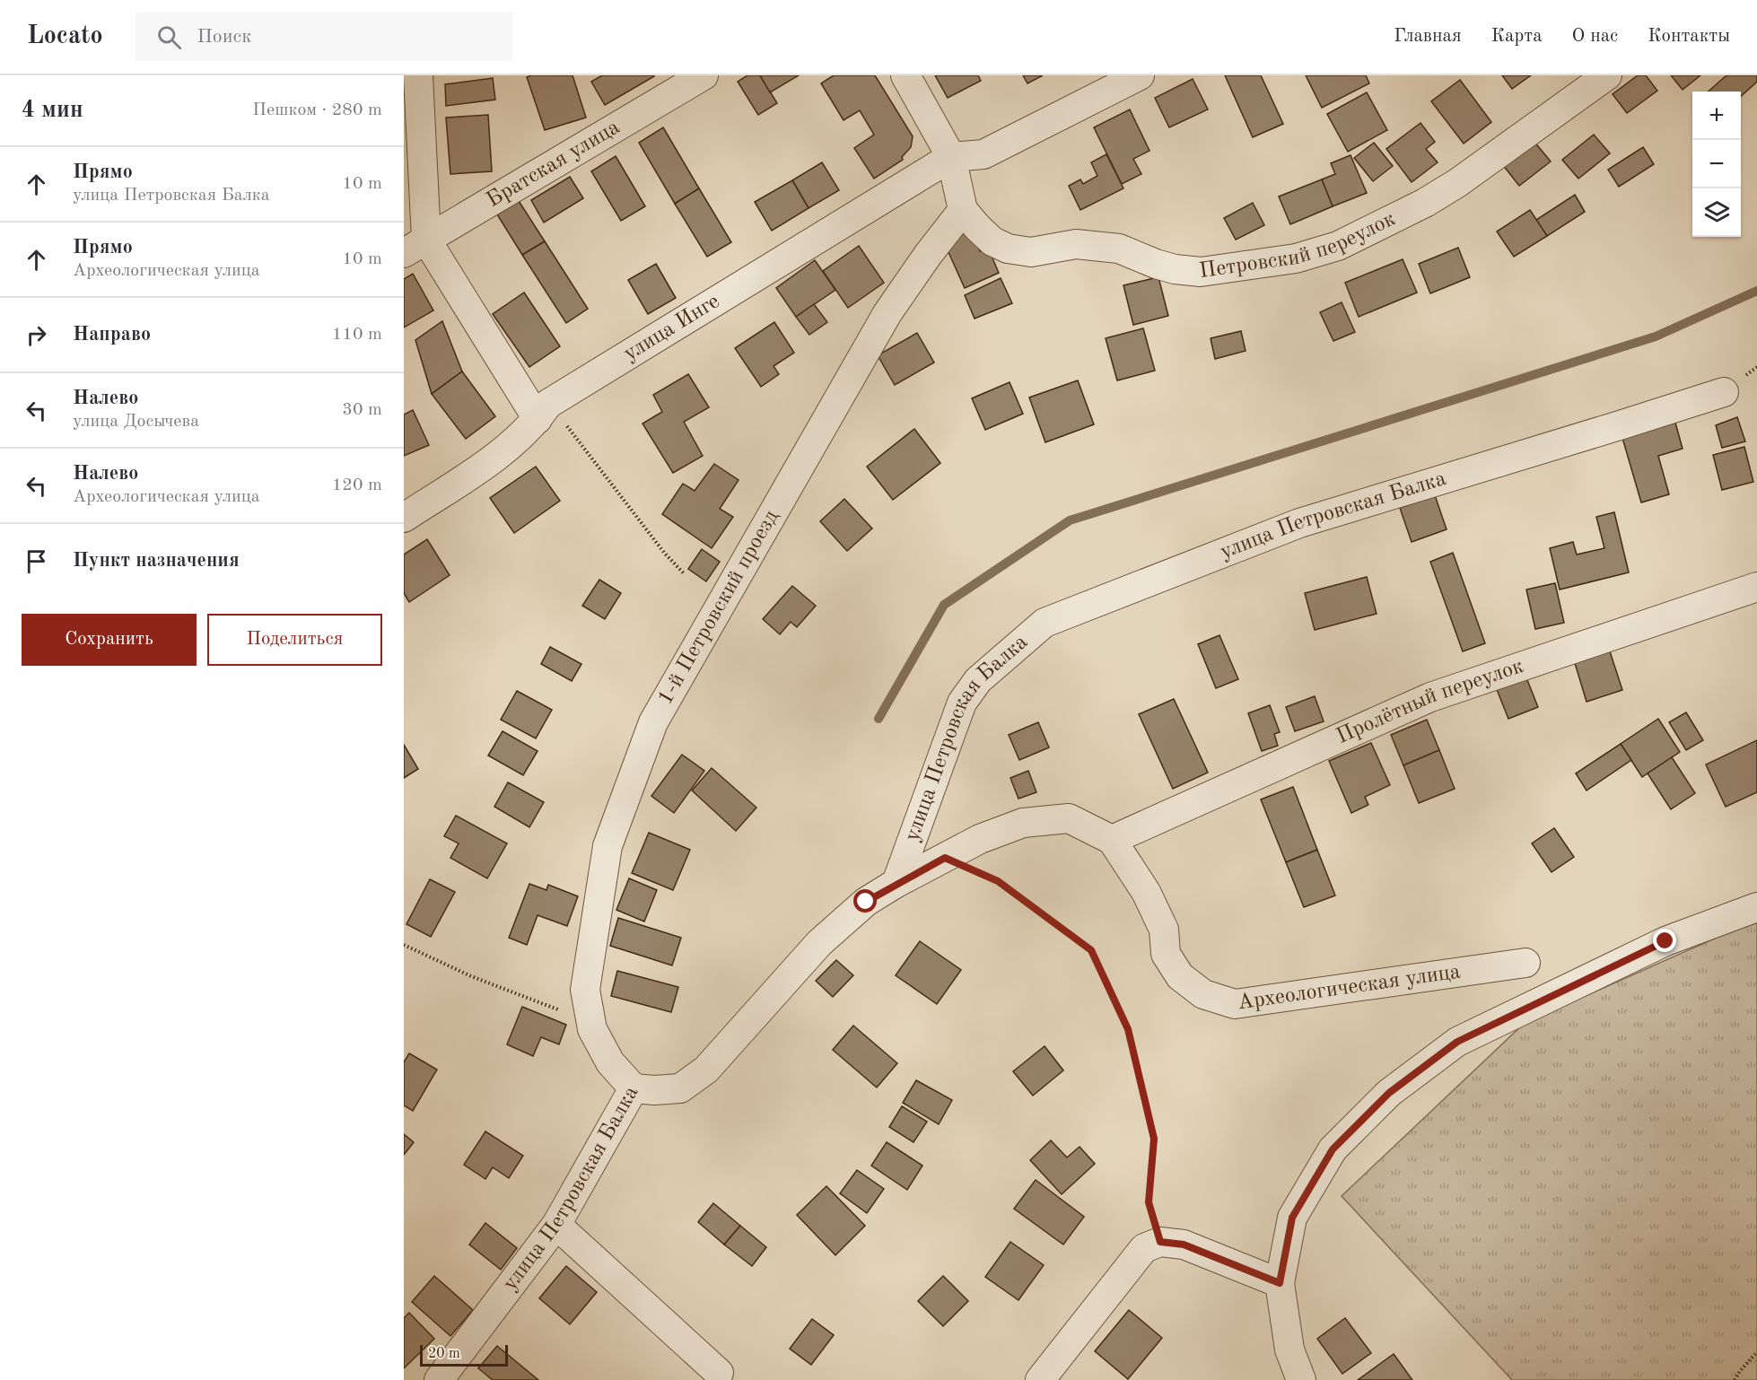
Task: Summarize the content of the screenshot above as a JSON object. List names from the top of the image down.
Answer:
{
  "streets": {
    "street": [
      "Братская улица",
      "Петровский переулок",
      "улица Инге",
      "улица Петровская Балка",
      "1-й Петровский проезд",
      "Пролётный переулок",
      "Археологическая улица"
    ]
  },
  "crossings": [
    ["Петровский переулок", "1-й Петровский проезд"],
    ["улица Петровская Балка", "1-й Петровский проезд"],
    ["Пролётный переулок", "Археологическая улица"]
  ],
  "scale_bar": "20 m",
  "page": {
    "header": "Locato",
    "search": "Поиск",
    "nav": [
      "Главная",
      "Карта",
      "О нас",
      "Контакты"
    ],
    "heading": ["4 мин", "Пешком · 280 m"],
    "map_buttons": ["+", "−"],
    "list": [
      ["Прямо", "улица Петровская Балка", "10 m"],
      ["Прямо", "Археологическая улица", "10 m"],
      ["Направо", "110 m"],
      ["Налево", "улица Досычева", "30 m"],
      ["Налево", "Археологическая улица", "120 m"],
      "Пункт назначения"
    ],
    "buttons": ["Сохранить", "Поделиться"],
    "scale": "20 m"
  }
}
